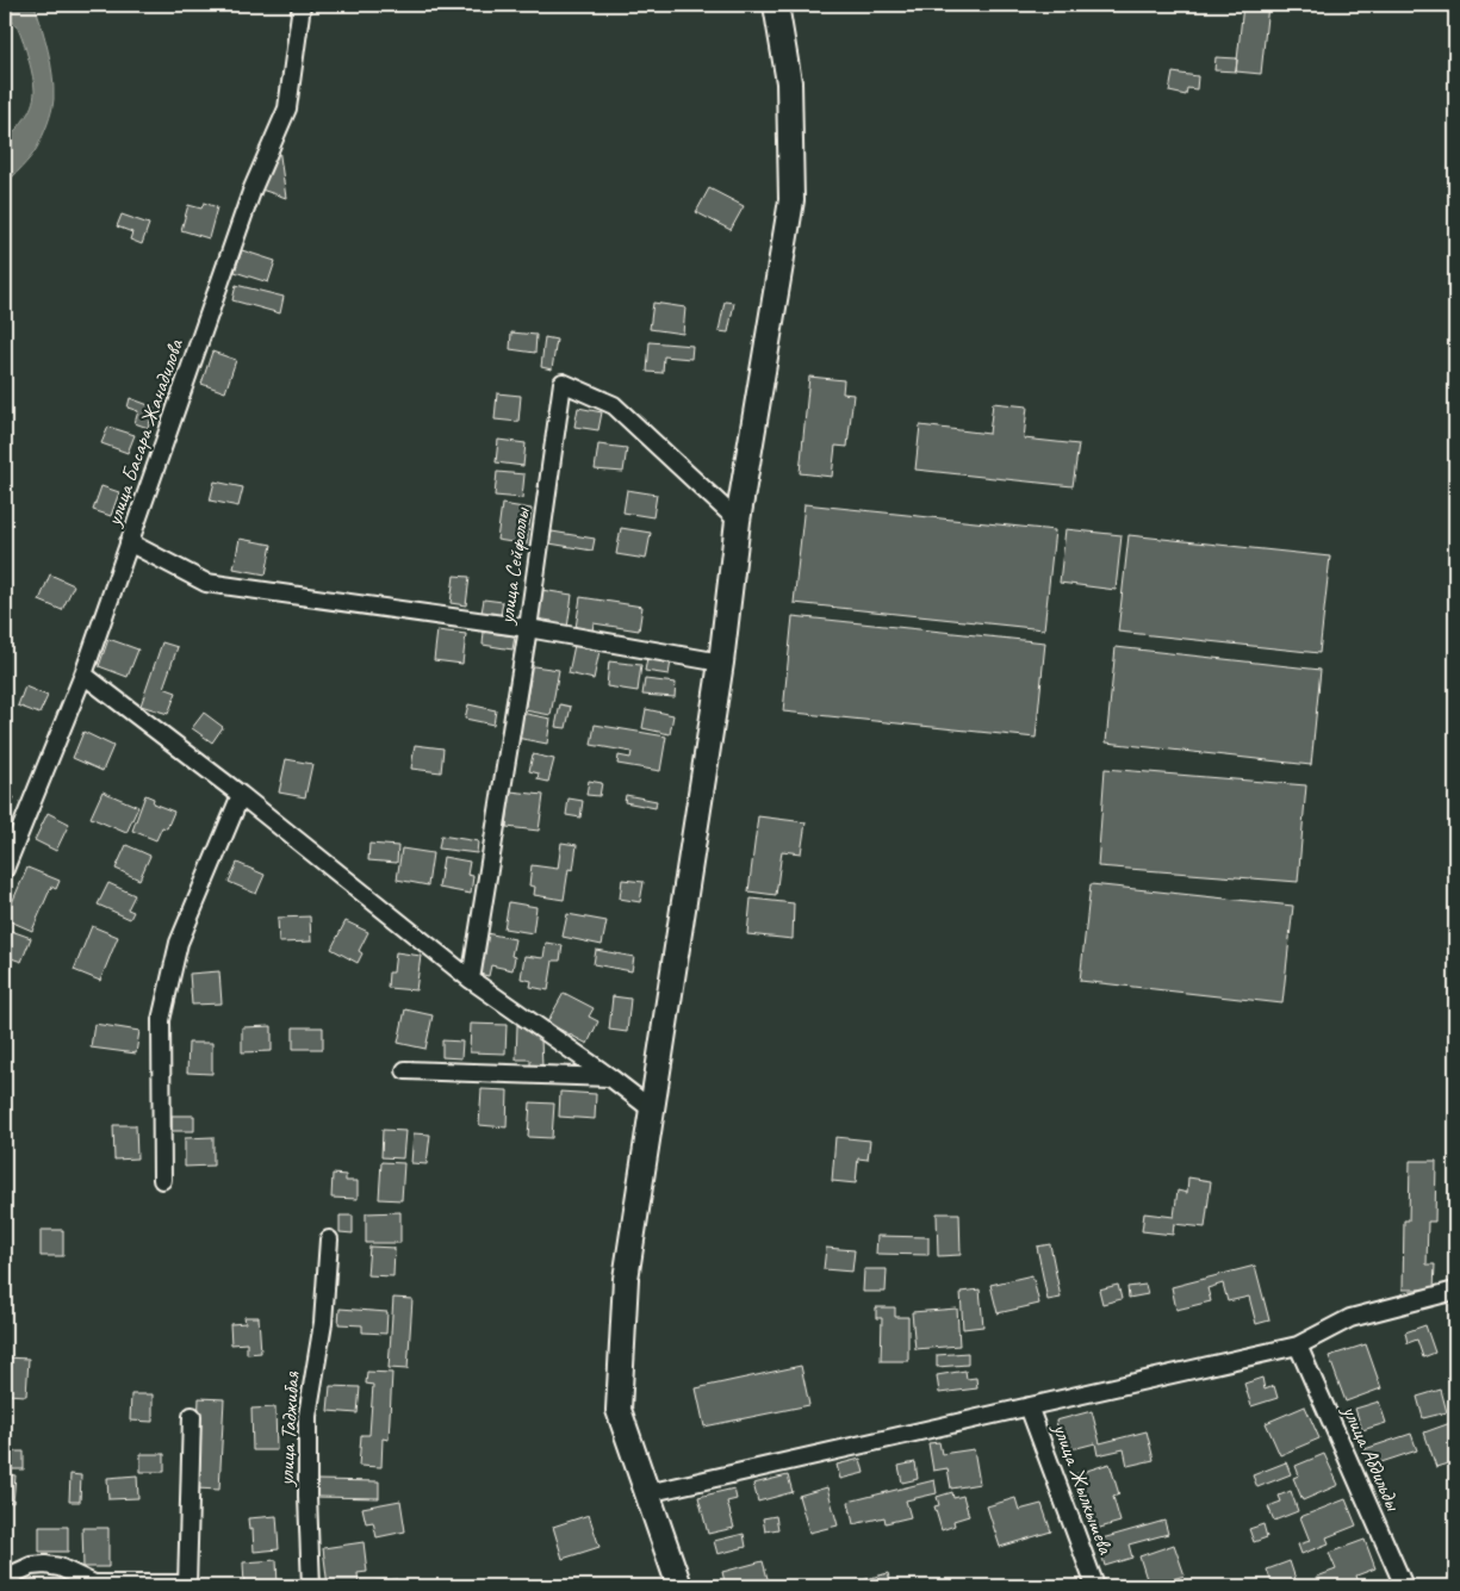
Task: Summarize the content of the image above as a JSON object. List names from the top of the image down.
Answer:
{
  "streets": {
    "street": [
      "улица Басара Жанадилова",
      "улица Сейфоллы",
      "улица Таджибая",
      "улица Абдильды",
      "улица Жылкышева"
    ]
  }
}
